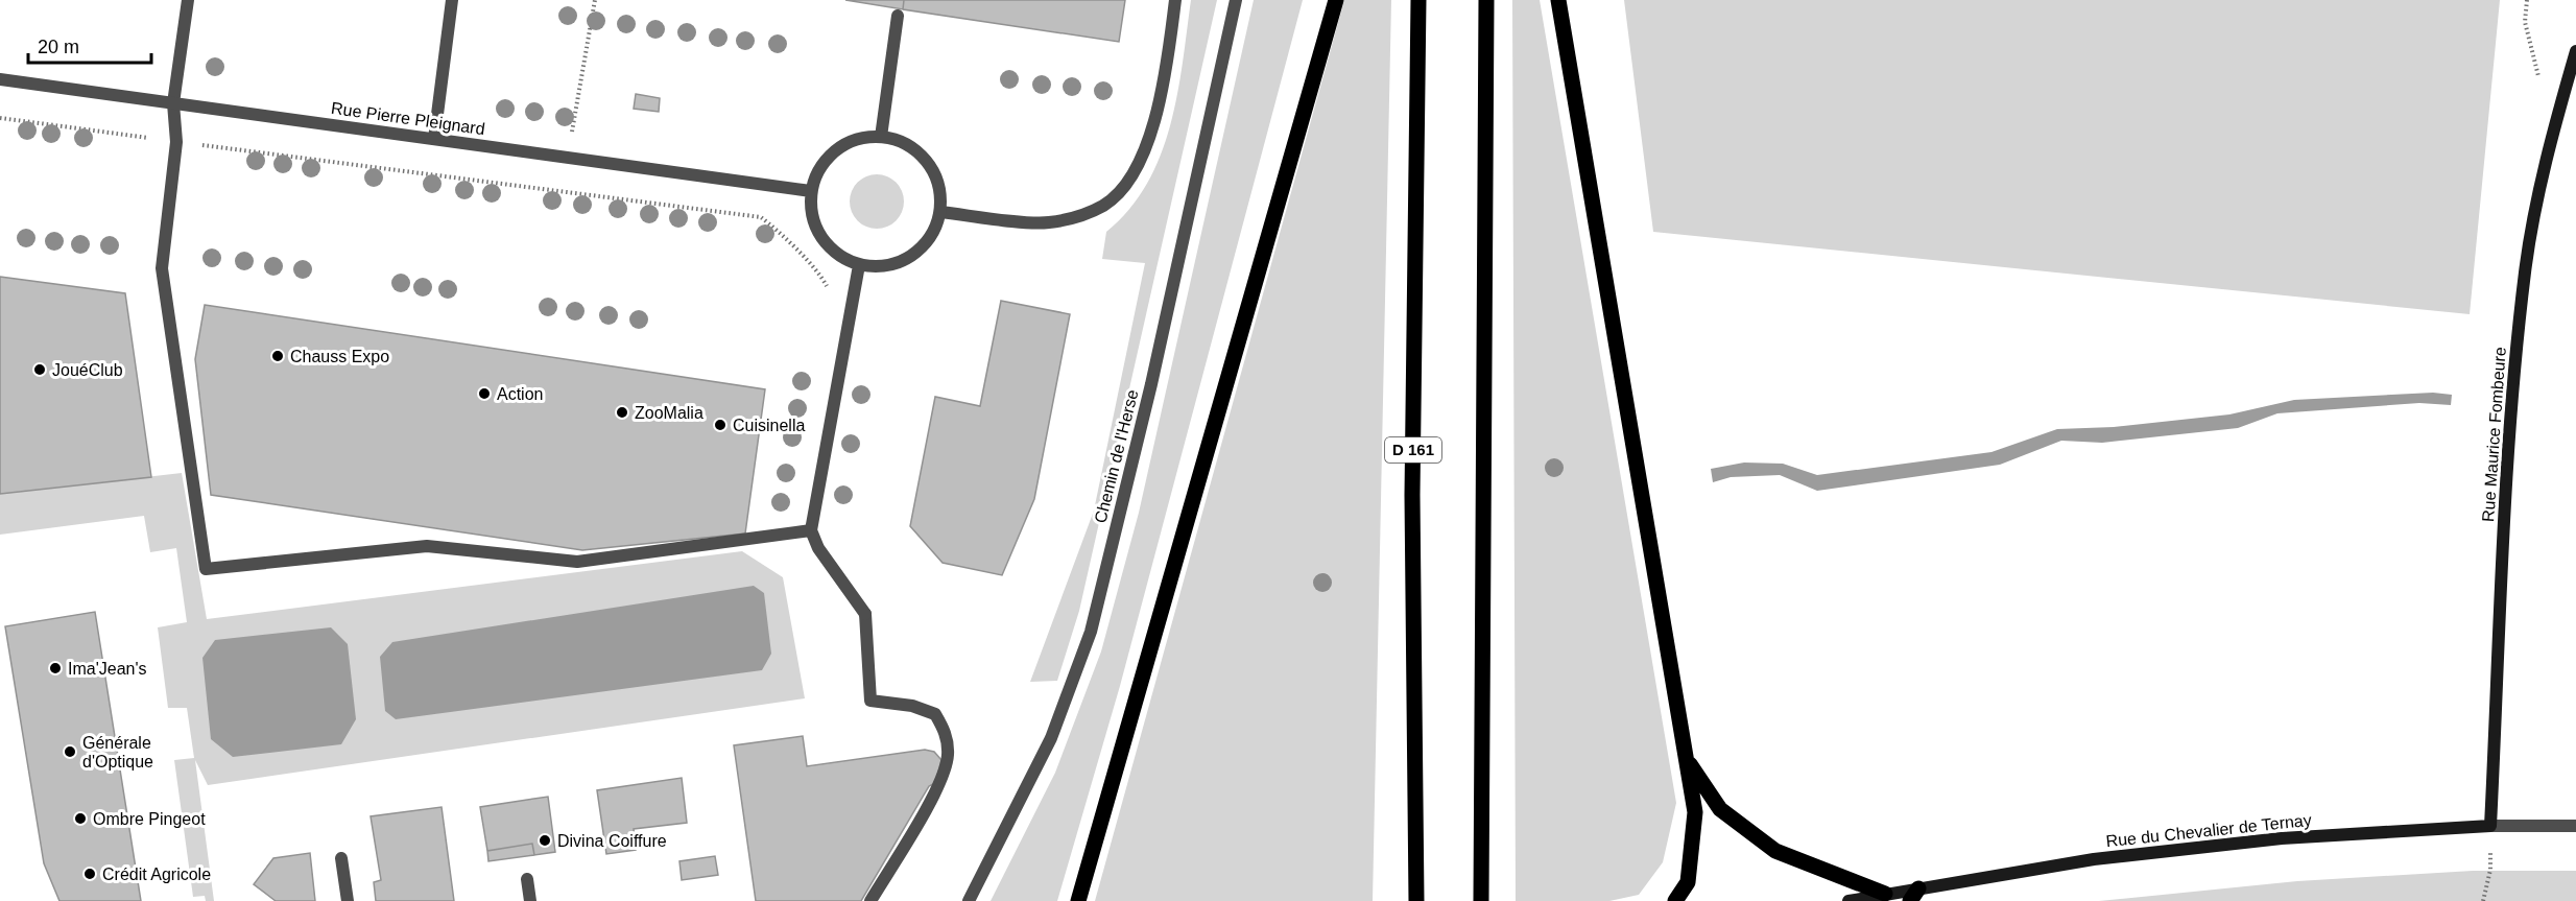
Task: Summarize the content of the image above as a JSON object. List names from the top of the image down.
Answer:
{
  "streets": {
    "main road": ["D 161"],
    "street": [
      "Rue Pierre Pleignard",
      "Rue Maurice Fombeure",
      "Chemin de l'Herse",
      "Rue du Chevalier de Ternay"
    ]
  },
  "crossings": [
    ["Rue Maurice Fombeure", "Rue du Chevalier de Ternay"]
  ],
  "places": [
    "Chauss Expo",
    "JouéClub",
    "Action",
    "ZooMalia",
    "Cuisinella",
    "Ima'Jean's",
    "Générale d'Optique",
    "Ombre Pingeot",
    "Divina Coiffure",
    "Crédit Agricole"
  ],
  "scale_bar": "20 m"
}
